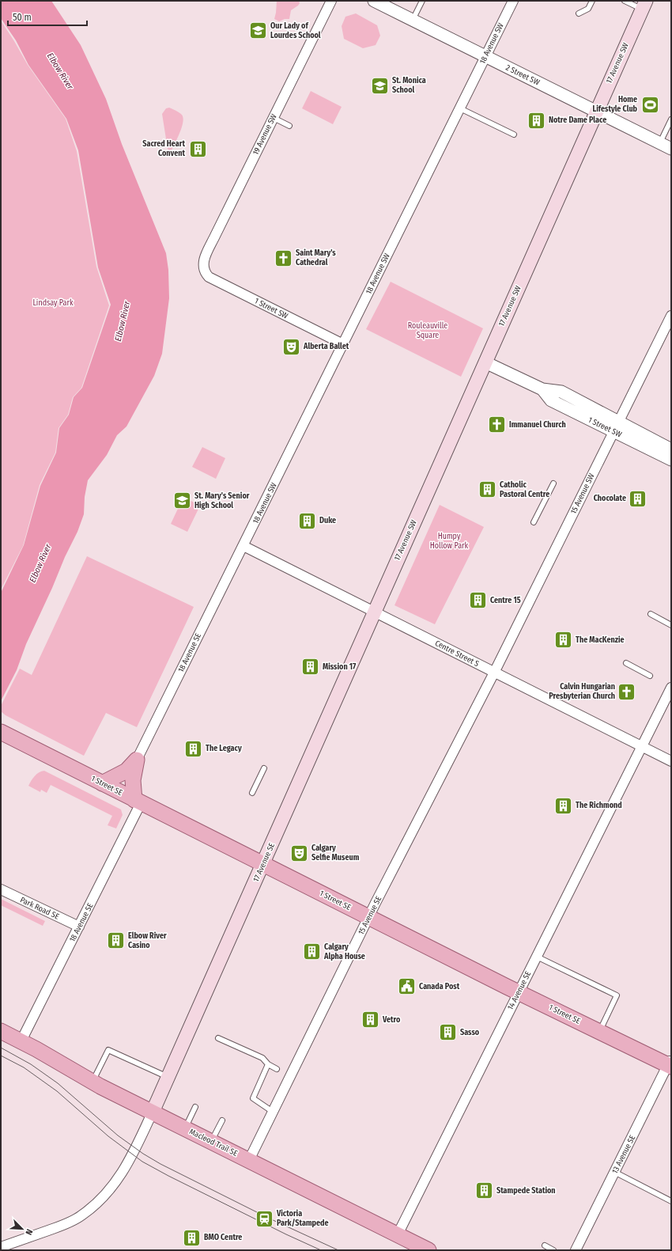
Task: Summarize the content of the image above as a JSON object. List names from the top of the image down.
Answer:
{
  "streets": {
    "main road": [
      "17 Avenue SW",
      "1 Street SE",
      "17 Avenue SE",
      "Macleod Trail SE"
    ],
    "street": [
      "18 Avenue SW",
      "2 Street SW",
      "19 Avenue SW",
      "1 Street SW",
      "15 Avenue SW",
      "18 Avenue SE",
      "Centre Street S",
      "Park Road SE",
      "15 Avenue SE",
      "14 Avenue SE",
      "13 Avenue SE"
    ]
  },
  "crossings": [
    ["18 Avenue SW", "2 Street SW"],
    ["18 Avenue SW", "1 Street SW"],
    ["18 Avenue SW", "18 Avenue SE"],
    ["18 Avenue SW", "Centre Street S"],
    ["17 Avenue SW", "2 Street SW"],
    ["17 Avenue SW", "1 Street SW"],
    ["17 Avenue SW", "Centre Street S"],
    ["17 Avenue SW", "17 Avenue SE"],
    ["19 Avenue SW", "1 Street SW"],
    ["1 Street SW", "15 Avenue SW"],
    ["15 Avenue SW", "Centre Street S"],
    ["15 Avenue SW", "15 Avenue SE"],
    ["18 Avenue SE", "Centre Street S"],
    ["18 Avenue SE", "1 Street SE"],
    ["18 Avenue SE", "Park Road SE"],
    ["18 Avenue SE", "Macleod Trail SE"],
    ["Centre Street S", "17 Avenue SE"],
    ["Centre Street S", "15 Avenue SE"],
    ["Centre Street S", "14 Avenue SE"],
    ["1 Street SE", "17 Avenue SE"],
    ["1 Street SE", "15 Avenue SE"],
    ["1 Street SE", "14 Avenue SE"],
    ["1 Street SE", "13 Avenue SE"],
    ["17 Avenue SE", "Macleod Trail SE"],
    ["15 Avenue SE", "Macleod Trail SE"],
    ["14 Avenue SE", "Macleod Trail SE"]
  ],
  "water": ["Elbow River"],
  "parks": ["Lindsay Park", "Rouleauville Square", "Humpy Hollow Park"],
  "places": {
    "school or university": ["Our Lady of Lourdes School", "St. Monica School", "St. Mary's Senior High School"],
    "sports": ["Home Lifestyle Club"],
    "building": [
      "Notre Dame Place",
      "Sacred Heart Convent",
      "Catholic Pastoral Centre",
      "Chocolate",
      "Duke",
      "Centre 15",
      "The MacKenzie",
      "Mission 17",
      "The Legacy",
      "The Richmond",
      "Elbow River Casino",
      "Calgary Alpha House",
      "Vetro",
      "Sasso",
      "Stampede Station",
      "BMO Centre"
    ],
    "church": ["Saint Mary's Cathedral", "Immanuel Church", "Calvin Hungarian Presbyterian Church"],
    "theatre": ["Alberta Ballet", "Calgary Selfie Museum"],
    "public building": ["Canada Post"],
    "station": ["Victoria Park/Stampede"]
  },
  "scale_bar": "50 m",
  "north": "bottom right"
}
